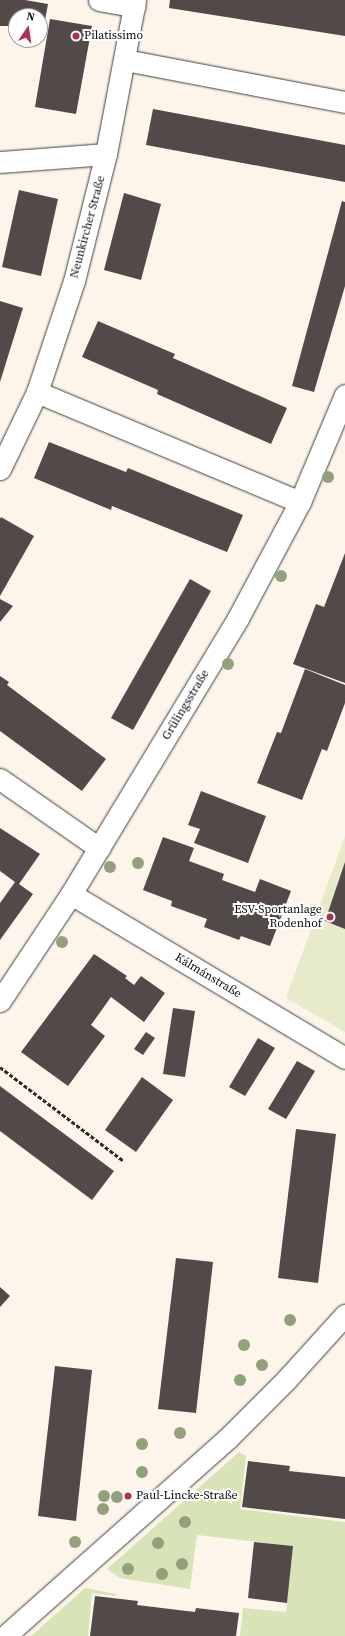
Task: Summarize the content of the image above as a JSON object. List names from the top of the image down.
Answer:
{
  "streets": {
    "street": ["Neunkircher Straße", "Grülingsstraße", "Kálmánstraße"]
  },
  "crossings": [
    ["Grülingsstraße", "Kálmánstraße"]
  ],
  "places": ["Pilatissimo", "ESV-Sportanlage Rodenhof", "Paul-Lincke-Straße"],
  "north": "top"
}
